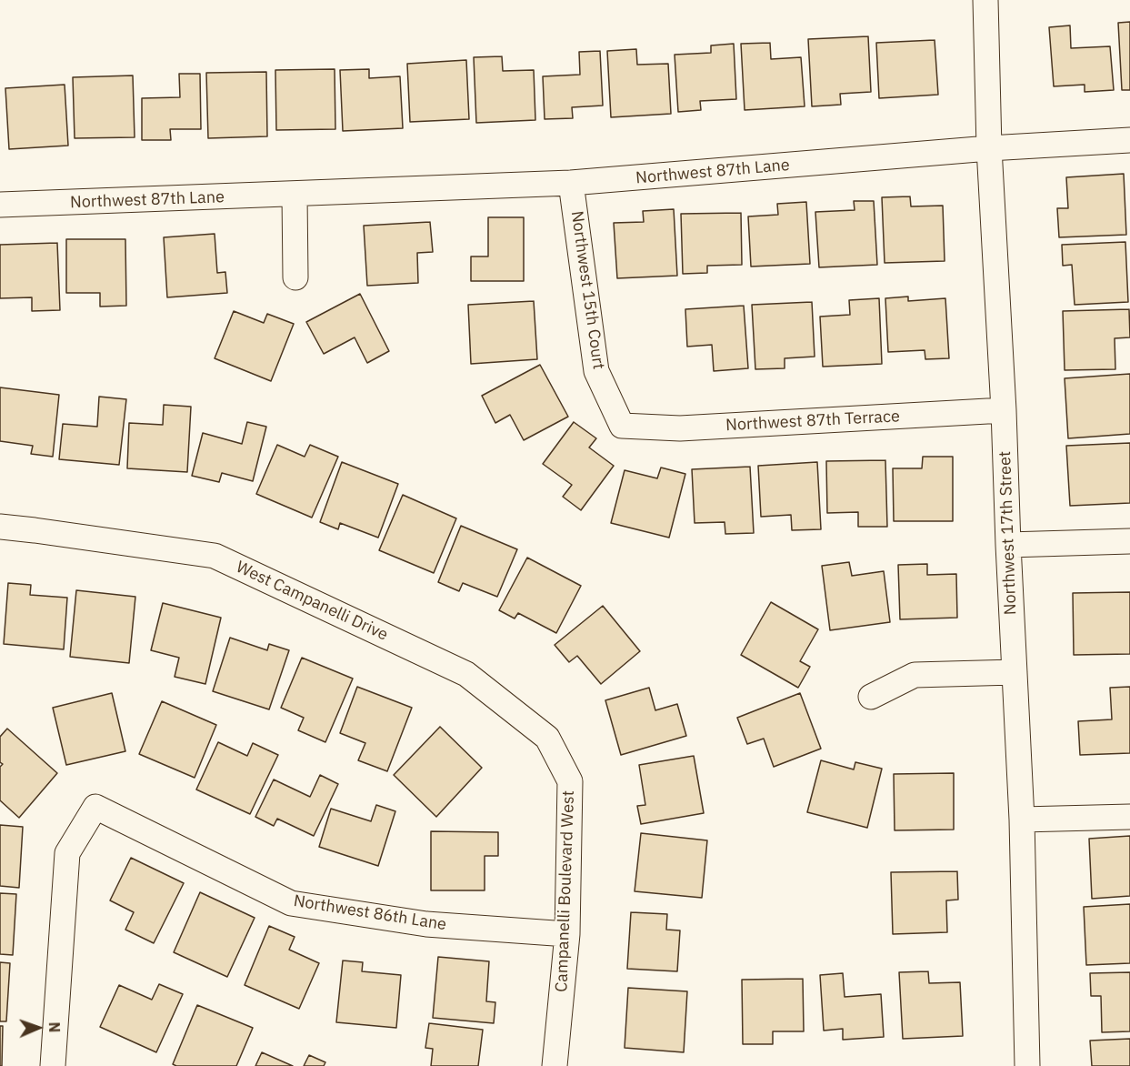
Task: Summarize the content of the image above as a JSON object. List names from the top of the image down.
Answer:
{
  "streets": {
    "street": [
      "Northwest 87th Lane",
      "Northwest 15th Court",
      "Northwest 87th Terrace",
      "Northwest 17th Street",
      "West Campanelli Drive",
      "Campanelli Boulevard West",
      "Northwest 86th Lane"
    ]
  },
  "crossings": [
    ["Northwest 87th Lane", "Northwest 15th Court"],
    ["Northwest 87th Lane", "Northwest 17th Street"],
    ["Northwest 15th Court", "Northwest 87th Terrace"],
    ["Northwest 87th Terrace", "Northwest 17th Street"],
    ["West Campanelli Drive", "Campanelli Boulevard West"],
    ["Campanelli Boulevard West", "Northwest 86th Lane"]
  ],
  "north": "right"
}
